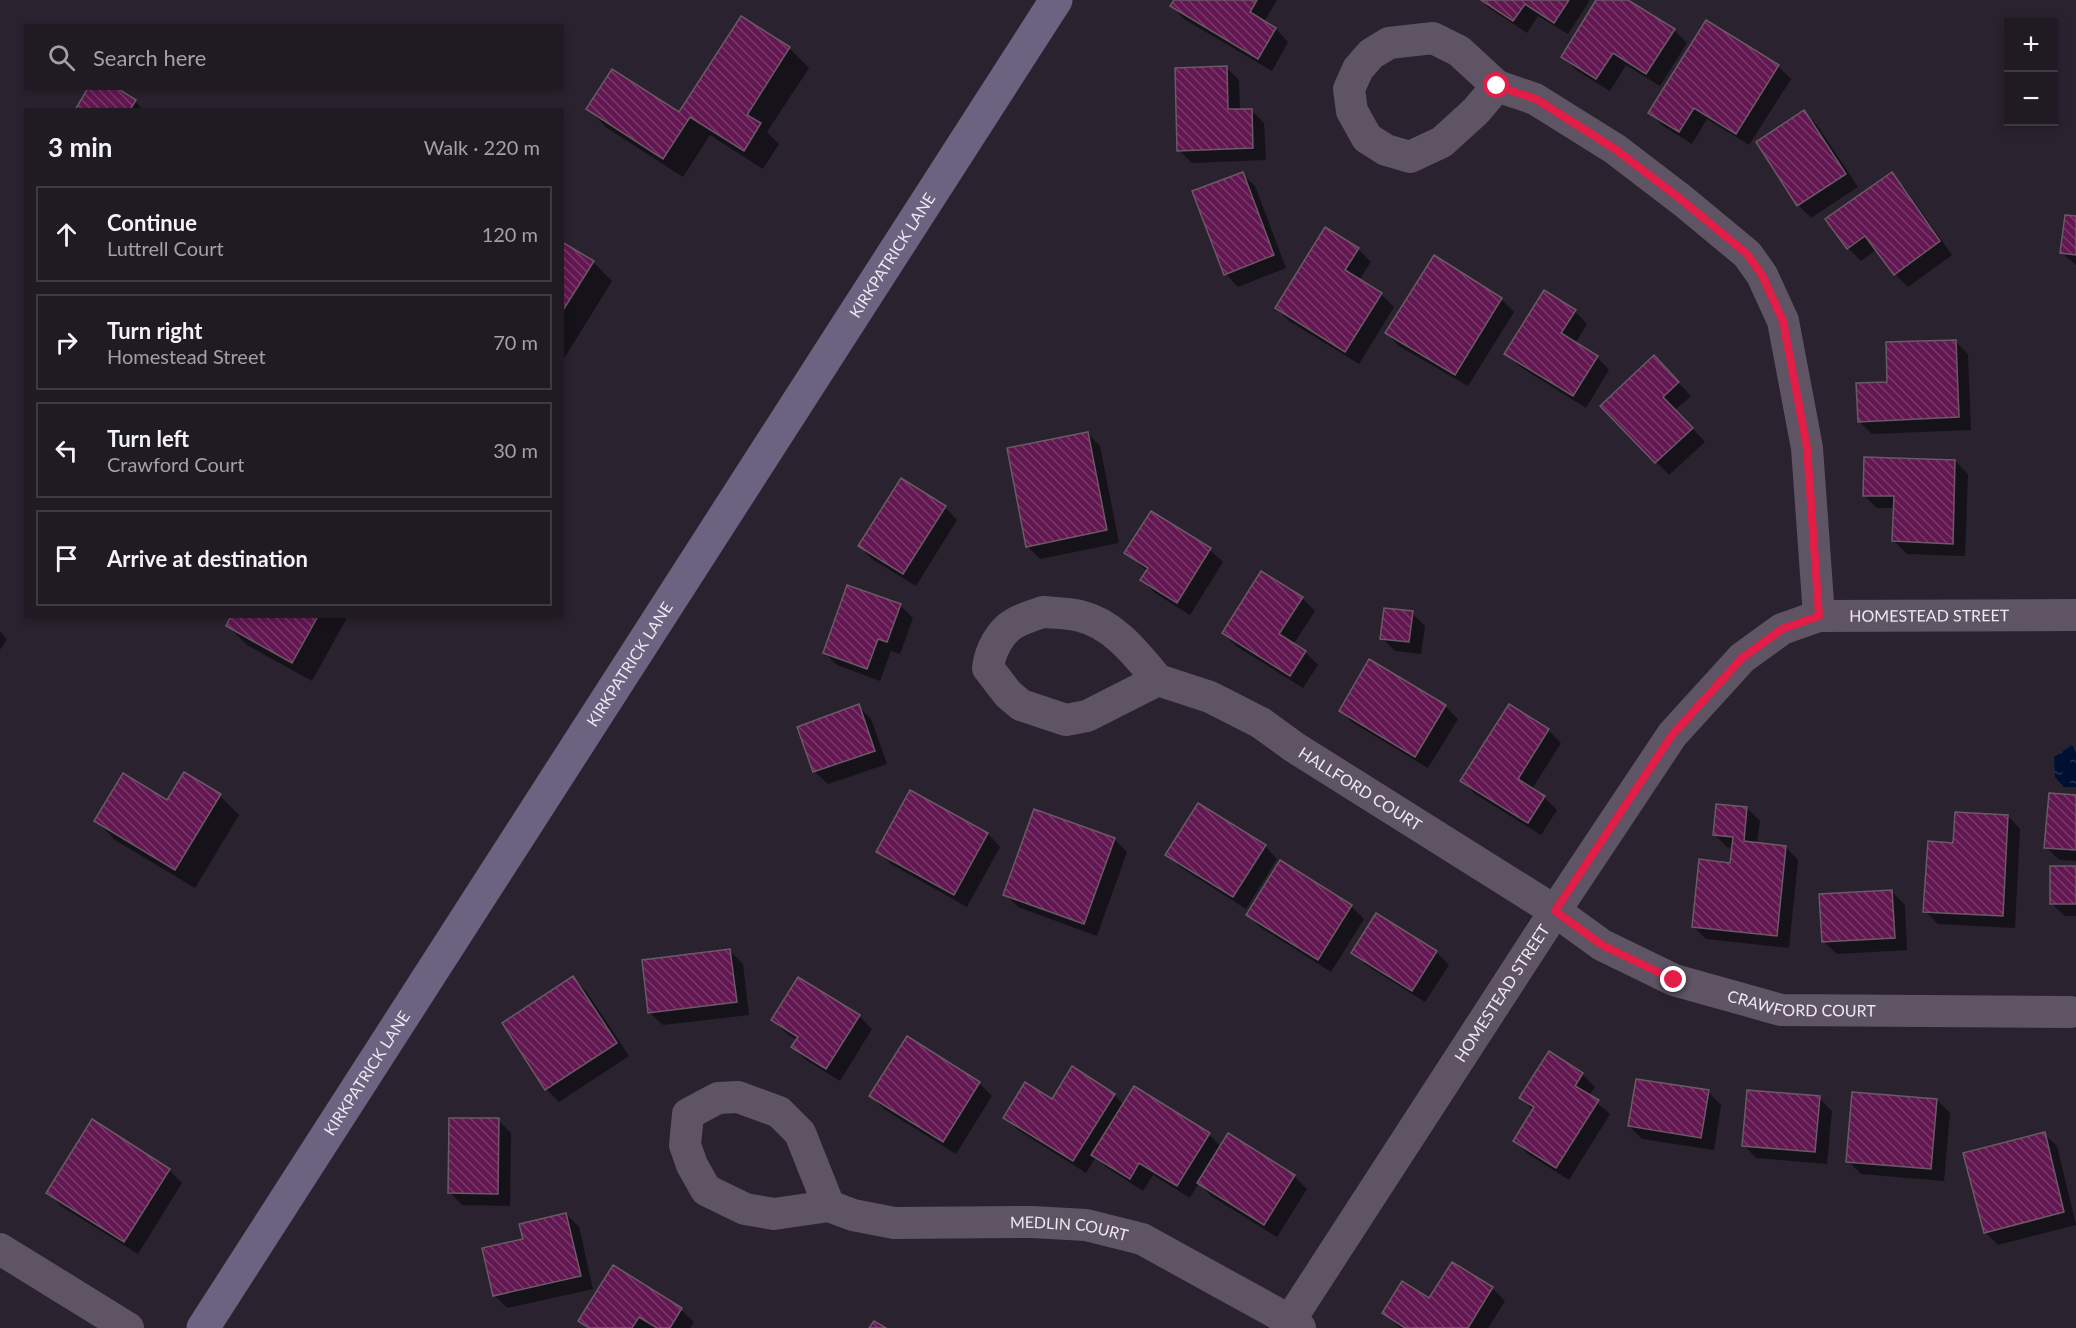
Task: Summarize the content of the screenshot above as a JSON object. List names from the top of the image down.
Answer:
{
  "streets": {
    "street": [
      "KIRKPATRICK LANE",
      "HOMESTEAD STREET",
      "HALLFORD COURT",
      "CRAWFORD COURT",
      "MEDLIN COURT"
    ]
  },
  "crossings": [
    ["HOMESTEAD STREET", "HALLFORD COURT"],
    ["HOMESTEAD STREET", "CRAWFORD COURT"],
    ["HOMESTEAD STREET", "MEDLIN COURT"],
    ["HALLFORD COURT", "CRAWFORD COURT"]
  ],
  "page": {
    "map_buttons": ["+", "−"],
    "search": "Search here",
    "heading": ["3 min", "Walk · 220 m"],
    "list": [
      ["Continue", "Luttrell Court", "120 m"],
      ["Turn right", "Homestead Street", "70 m"],
      ["Turn left", "Crawford Court", "30 m"],
      "Arrive at destination"
    ]
  }
}
